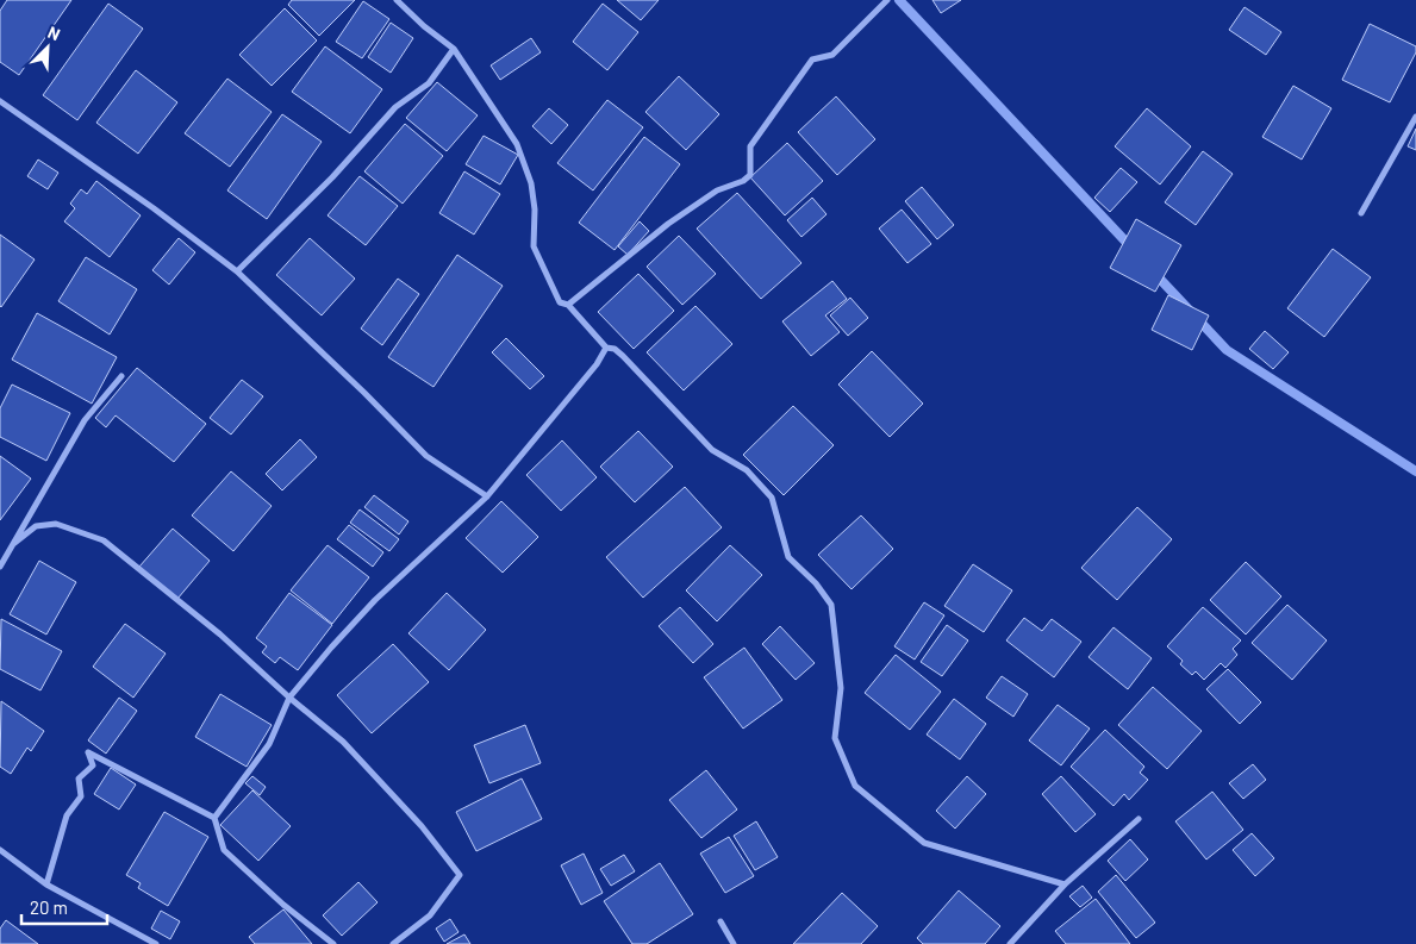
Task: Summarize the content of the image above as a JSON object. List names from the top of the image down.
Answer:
{
  "scale_bar": "20 m",
  "north": "top right"
}
